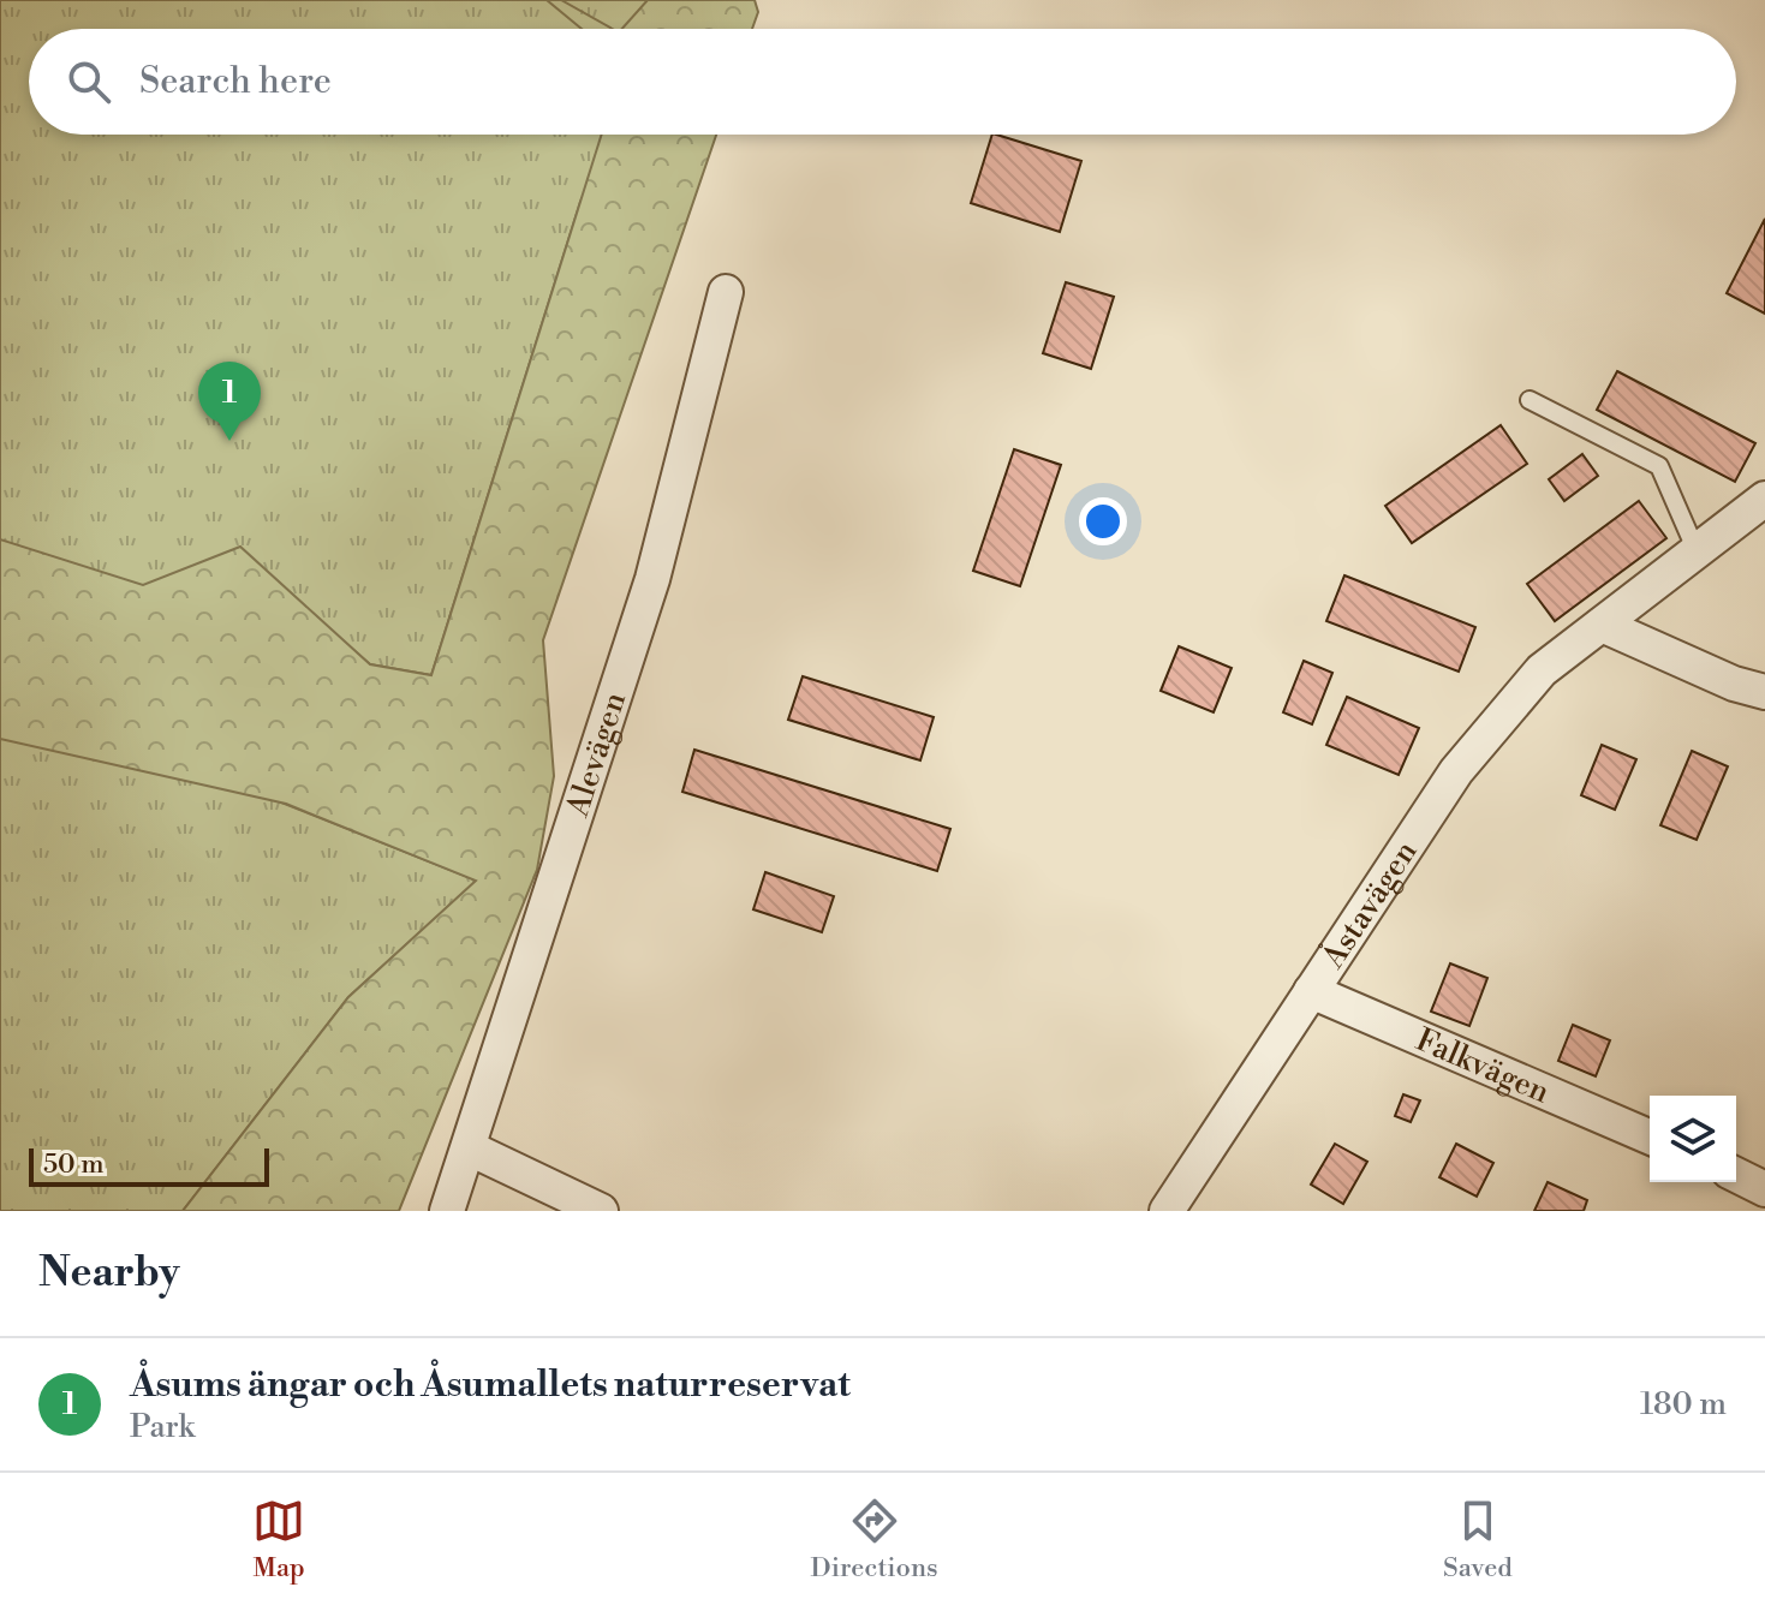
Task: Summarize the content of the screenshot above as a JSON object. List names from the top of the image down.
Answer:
{
  "streets": {
    "street": ["Alevägen", "Åstavägen", "Falkvägen"]
  },
  "crossings": [
    ["Åstavägen", "Falkvägen"]
  ],
  "scale_bar": "50 m",
  "page": {
    "search": "Search here",
    "pins": "1",
    "scale": "50 m",
    "heading": "Nearby",
    "list": [
      {
        "mark": "1",
        "name": "Åsums ängar och Åsumallets naturreservat",
        "note": "Park",
        "value": "180 m"
      }
    ],
    "nav": ["Map", "Directions", "Saved"]
  }
}
